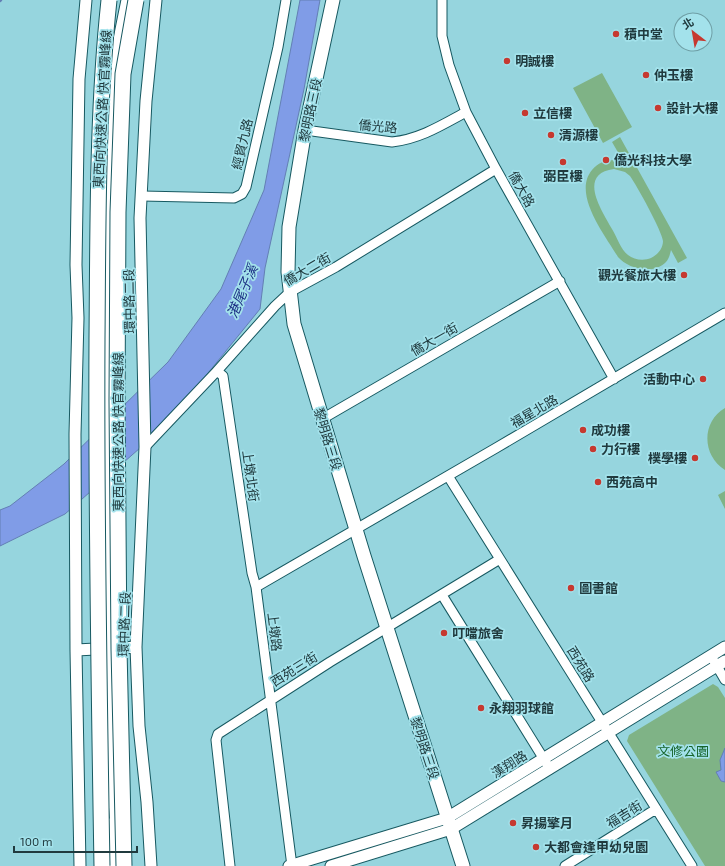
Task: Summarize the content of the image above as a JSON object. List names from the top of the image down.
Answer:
{
  "streets": {
    "highway": ["東西向快速公路 快官霧峰線"],
    "main road": ["黎明路三段"],
    "street": [
      "僑光路",
      "經貿九路",
      "僑大路",
      "僑大二街",
      "環中路二段",
      "僑大一街",
      "福星北路",
      "上墩北街",
      "上墩路",
      "西苑路",
      "西苑三街",
      "漢翔路",
      "福吉街"
    ]
  },
  "crossings": [
    ["黎明路三段", "僑光路"],
    ["黎明路三段", "僑大二街"],
    ["黎明路三段", "僑大一街"],
    ["黎明路三段", "福星北路"],
    ["黎明路三段", "西苑三街"],
    ["黎明路三段", "漢翔路"],
    ["僑光路", "僑大路"],
    ["經貿九路", "環中路二段"],
    ["僑大路", "僑大二街"],
    ["僑大路", "僑大一街"],
    ["僑大路", "福星北路"],
    ["僑大二街", "環中路二段"],
    ["僑大二街", "上墩北街"],
    ["福星北路", "西苑路"],
    ["上墩北街", "上墩路"],
    ["上墩路", "西苑三街"],
    ["上墩路", "漢翔路"],
    ["西苑路", "西苑三街"],
    ["西苑路", "漢翔路"],
    ["西苑路", "福吉街"]
  ],
  "water": ["港尾子溪"],
  "parks": ["文修公園"],
  "places": [
    "積中堂",
    "明誠樓",
    "仲玉樓",
    "設計大樓",
    "立信樓",
    "清源樓",
    "僑光科技大學",
    "弼臣樓",
    "觀光餐旅大樓",
    "活動中心",
    "成功樓",
    "力行樓",
    "樸學樓",
    "西苑高中",
    "圖書館",
    "叮噹旅舍",
    "永翔羽球館",
    "昇揚擎月",
    "大都會逢甲幼兒園"
  ],
  "scale_bar": "100 m",
  "north": "top left"
}
